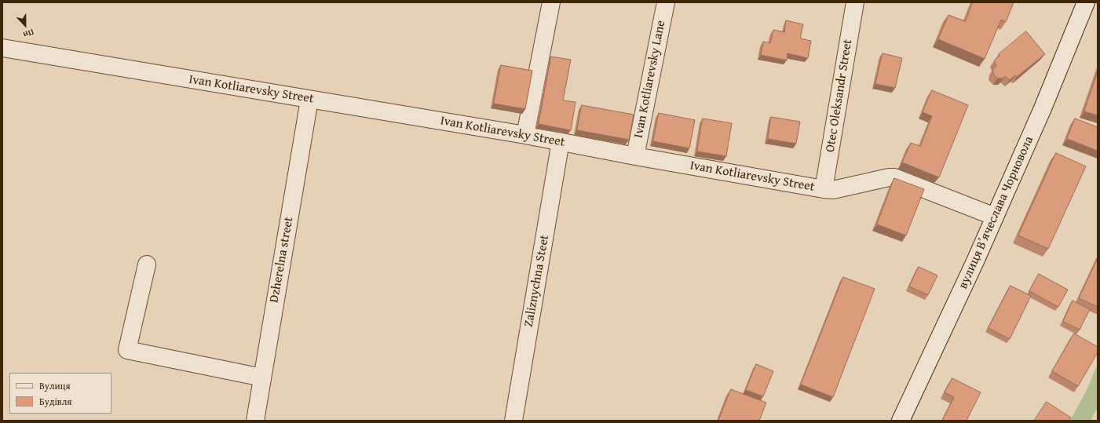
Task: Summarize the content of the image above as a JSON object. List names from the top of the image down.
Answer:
{
  "streets": {
    "street": [
      "Ivan Kotliarevsky Lane",
      "Ivan Kotliarevsky Street",
      "Otec Oleksandr Street",
      "вулиця Вʼячеслава Чорновола",
      "Dzherelna street",
      "Zaliznychna Steet"
    ]
  },
  "crossings": [
    ["Ivan Kotliarevsky Lane", "Ivan Kotliarevsky Street"],
    ["Ivan Kotliarevsky Street", "Otec Oleksandr Street"],
    ["Ivan Kotliarevsky Street", "вулиця Вʼячеслава Чорновола"],
    ["Ivan Kotliarevsky Street", "Dzherelna street"],
    ["Ivan Kotliarevsky Street", "Zaliznychna Steet"]
  ],
  "legend": ["Вулиця", "Будівля"],
  "north": "bottom"
}
